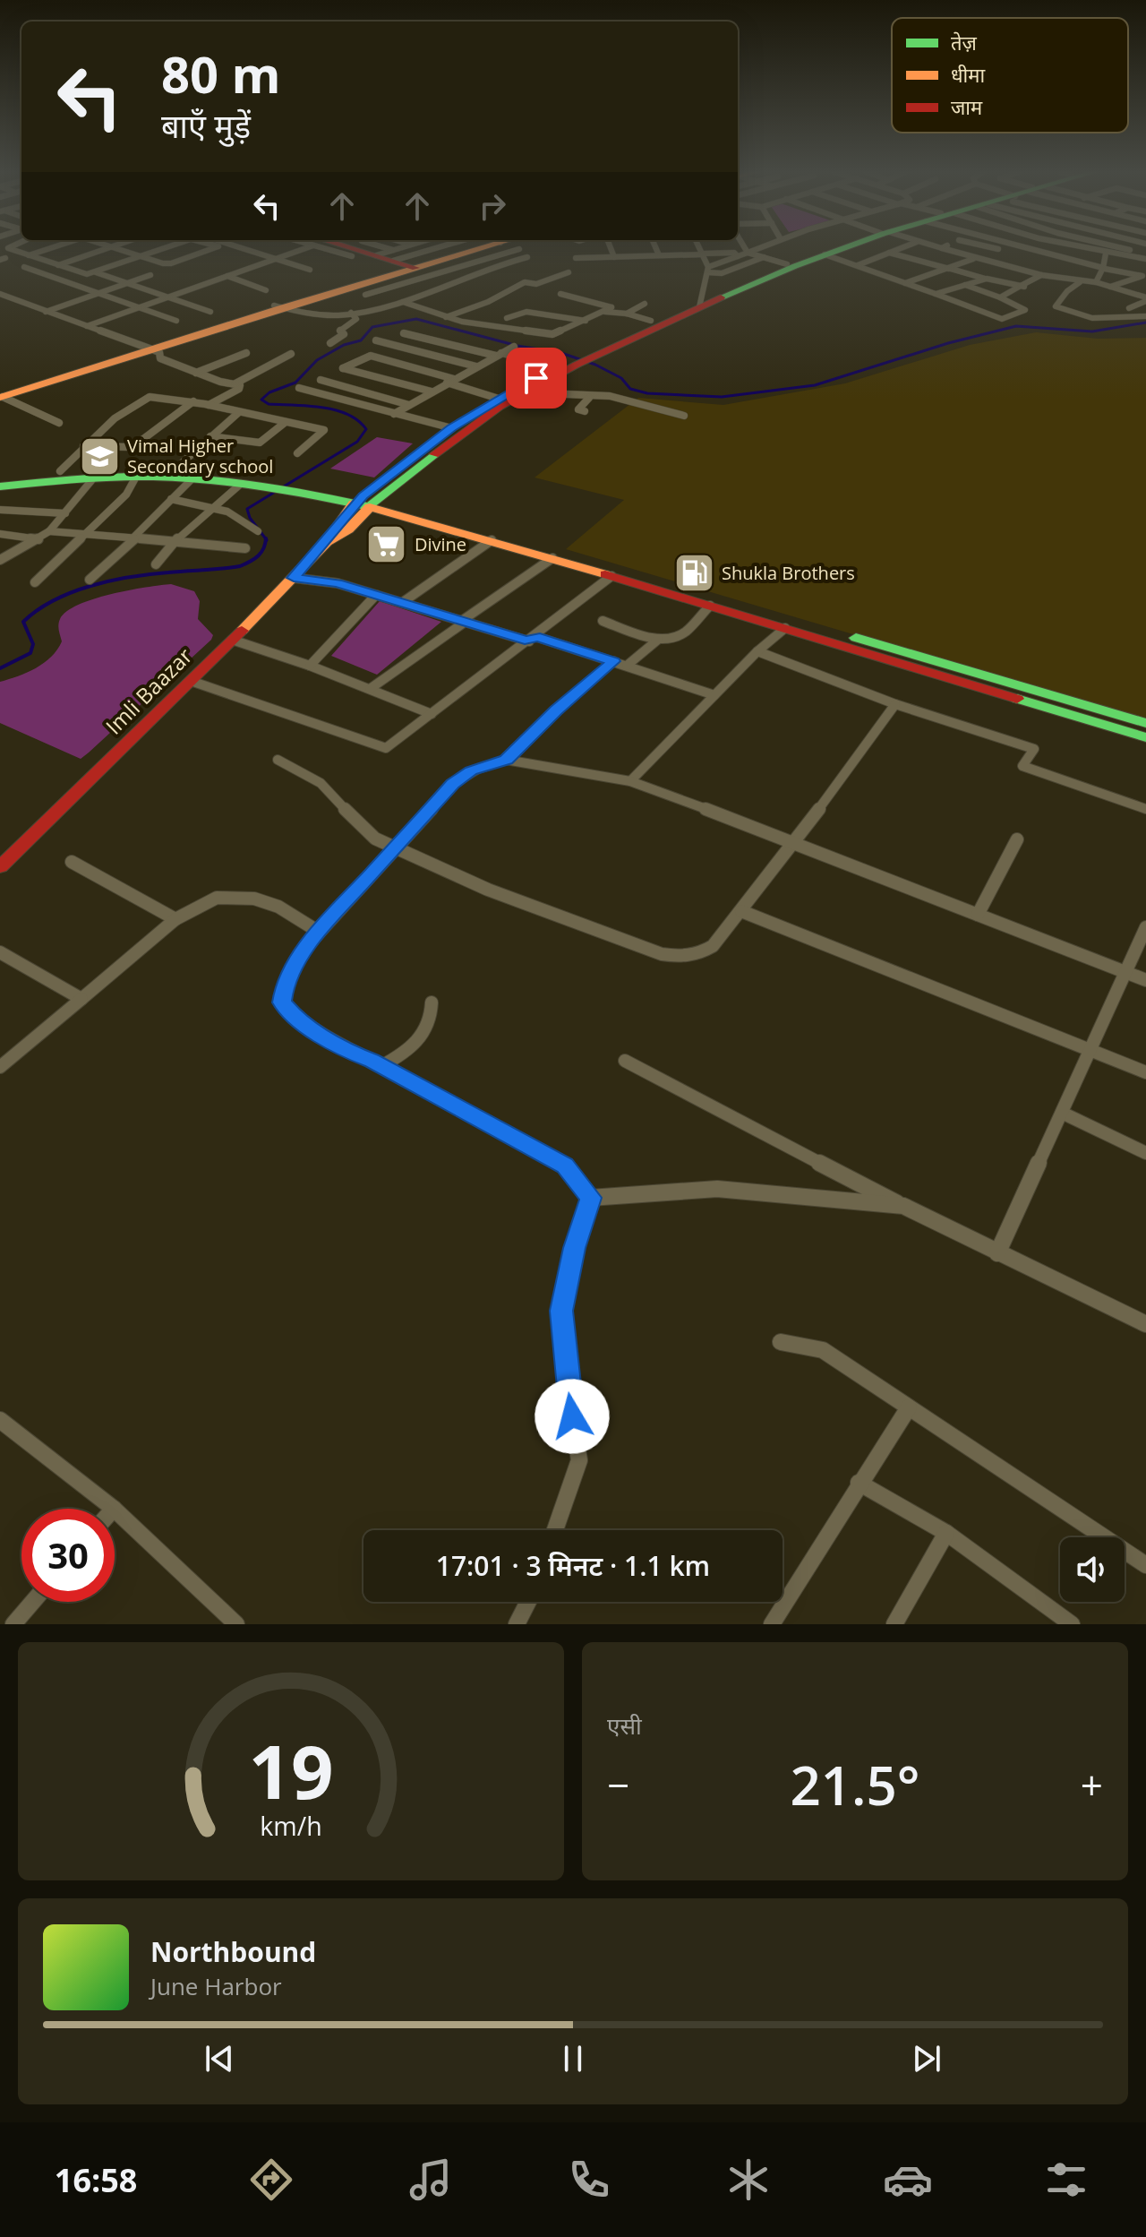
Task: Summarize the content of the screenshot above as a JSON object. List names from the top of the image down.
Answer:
{
  "streets": {
    "main road": ["Imli Baazar"]
  },
  "places": {
    "school or university": ["Vimal Higher Secondary school"],
    "supermarket": ["Divine"],
    "fuel station": ["Shukla Brothers"]
  },
  "legend": ["तेज़", "धीमा", "जाम"],
  "page": {
    "turn": ["80 m", "बाएँ मुड़ें"],
    "limit": "30",
    "trip": "17:01 · 3 मिनट · 1.1 km",
    "tile": "एसी",
    "heat": ["−", "21.5°", "+"],
    "song": ["Northbound", "June Harbor"],
    "tabs": "16:58",
    "gauge": ["19", "km/h"]
  }
}
